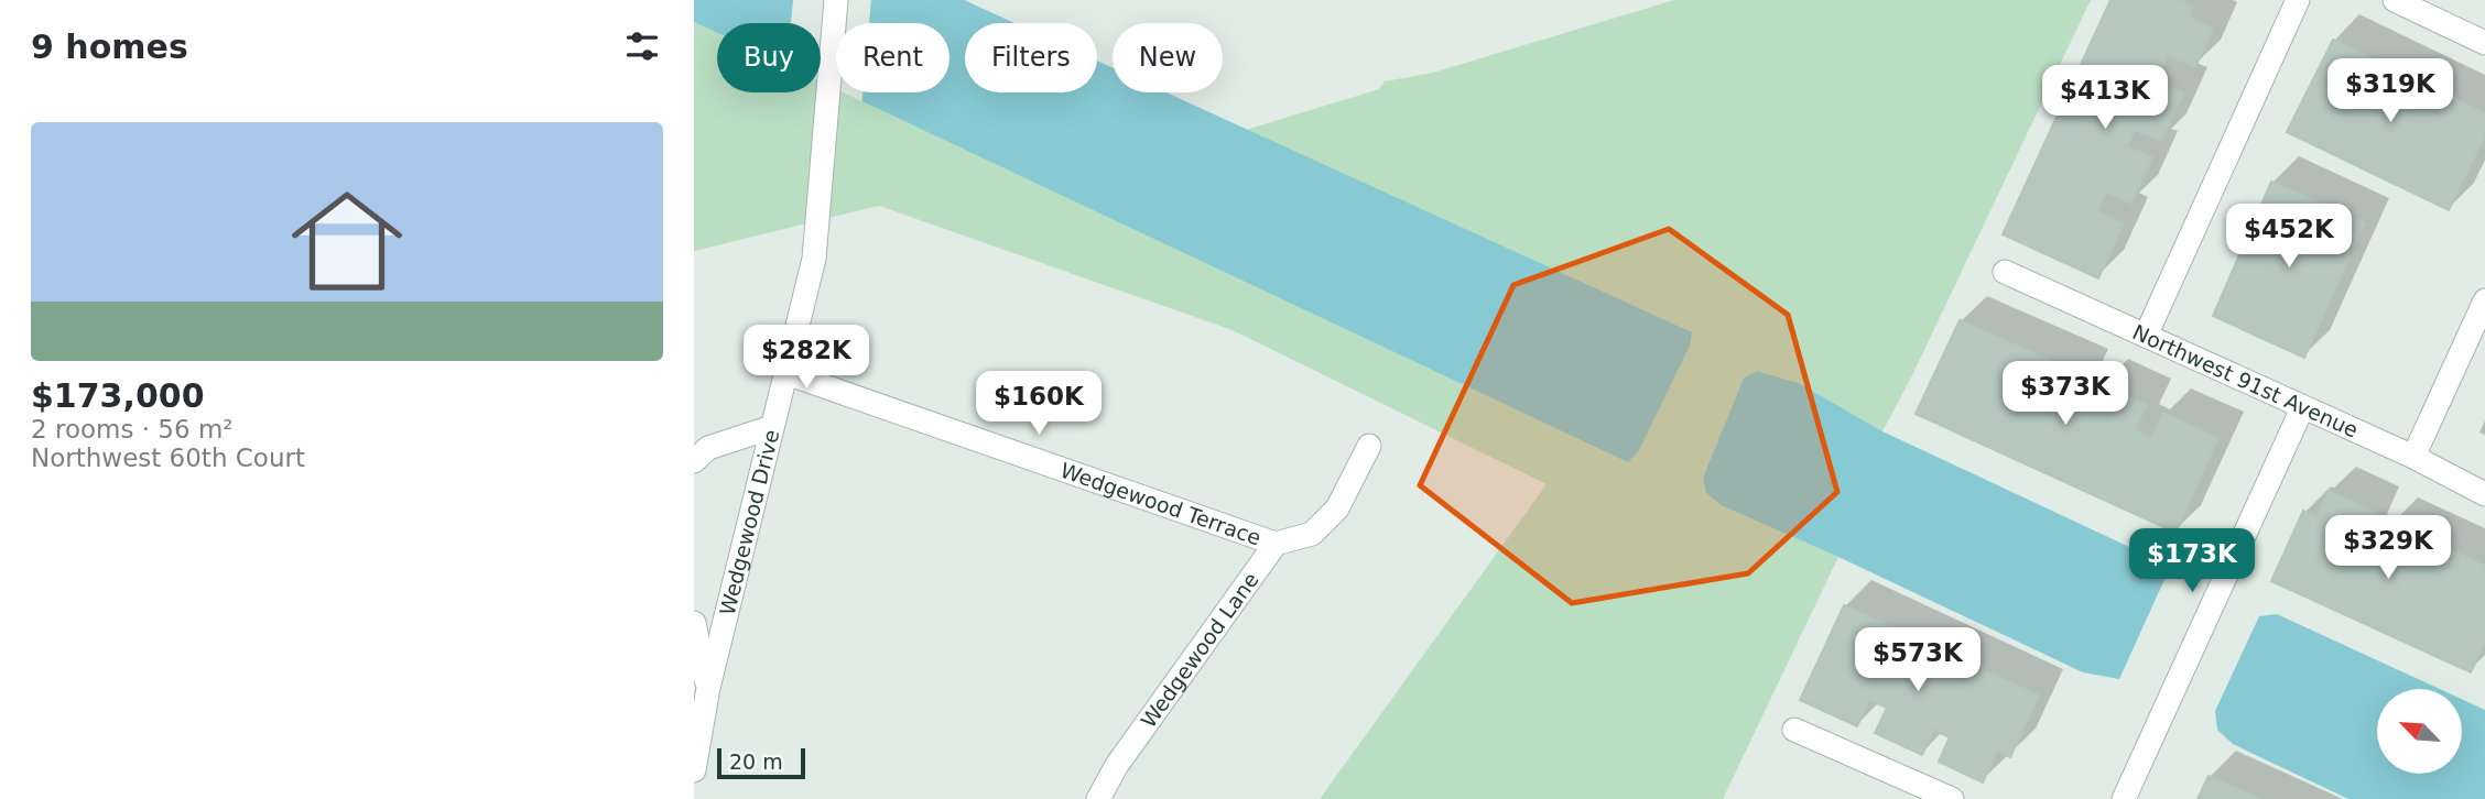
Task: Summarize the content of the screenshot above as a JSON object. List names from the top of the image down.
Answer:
{
  "streets": {
    "street": [
      "Northwest 91st Avenue",
      "Wedgewood Terrace",
      "Wedgewood Drive",
      "Wedgewood Lane"
    ]
  },
  "crossings": [
    ["Wedgewood Terrace", "Wedgewood Drive"],
    ["Wedgewood Terrace", "Wedgewood Lane"]
  ],
  "scale_bar": "20 m",
  "north": "top left",
  "page": {
    "heading": "9 homes",
    "chip": [
      "Buy",
      "Rent",
      "Filters",
      "New"
    ],
    "price": [
      "$319K",
      "$413K",
      "$452K",
      "$282K",
      "$373K",
      "$160K",
      "$329K",
      "$173K",
      "$573K"
    ],
    "list": [
      {
        "name": "$173,000",
        "note": "2 rooms · 56 m² · Northwest 60th Court"
      }
    ],
    "scale": "20 m"
  }
}
